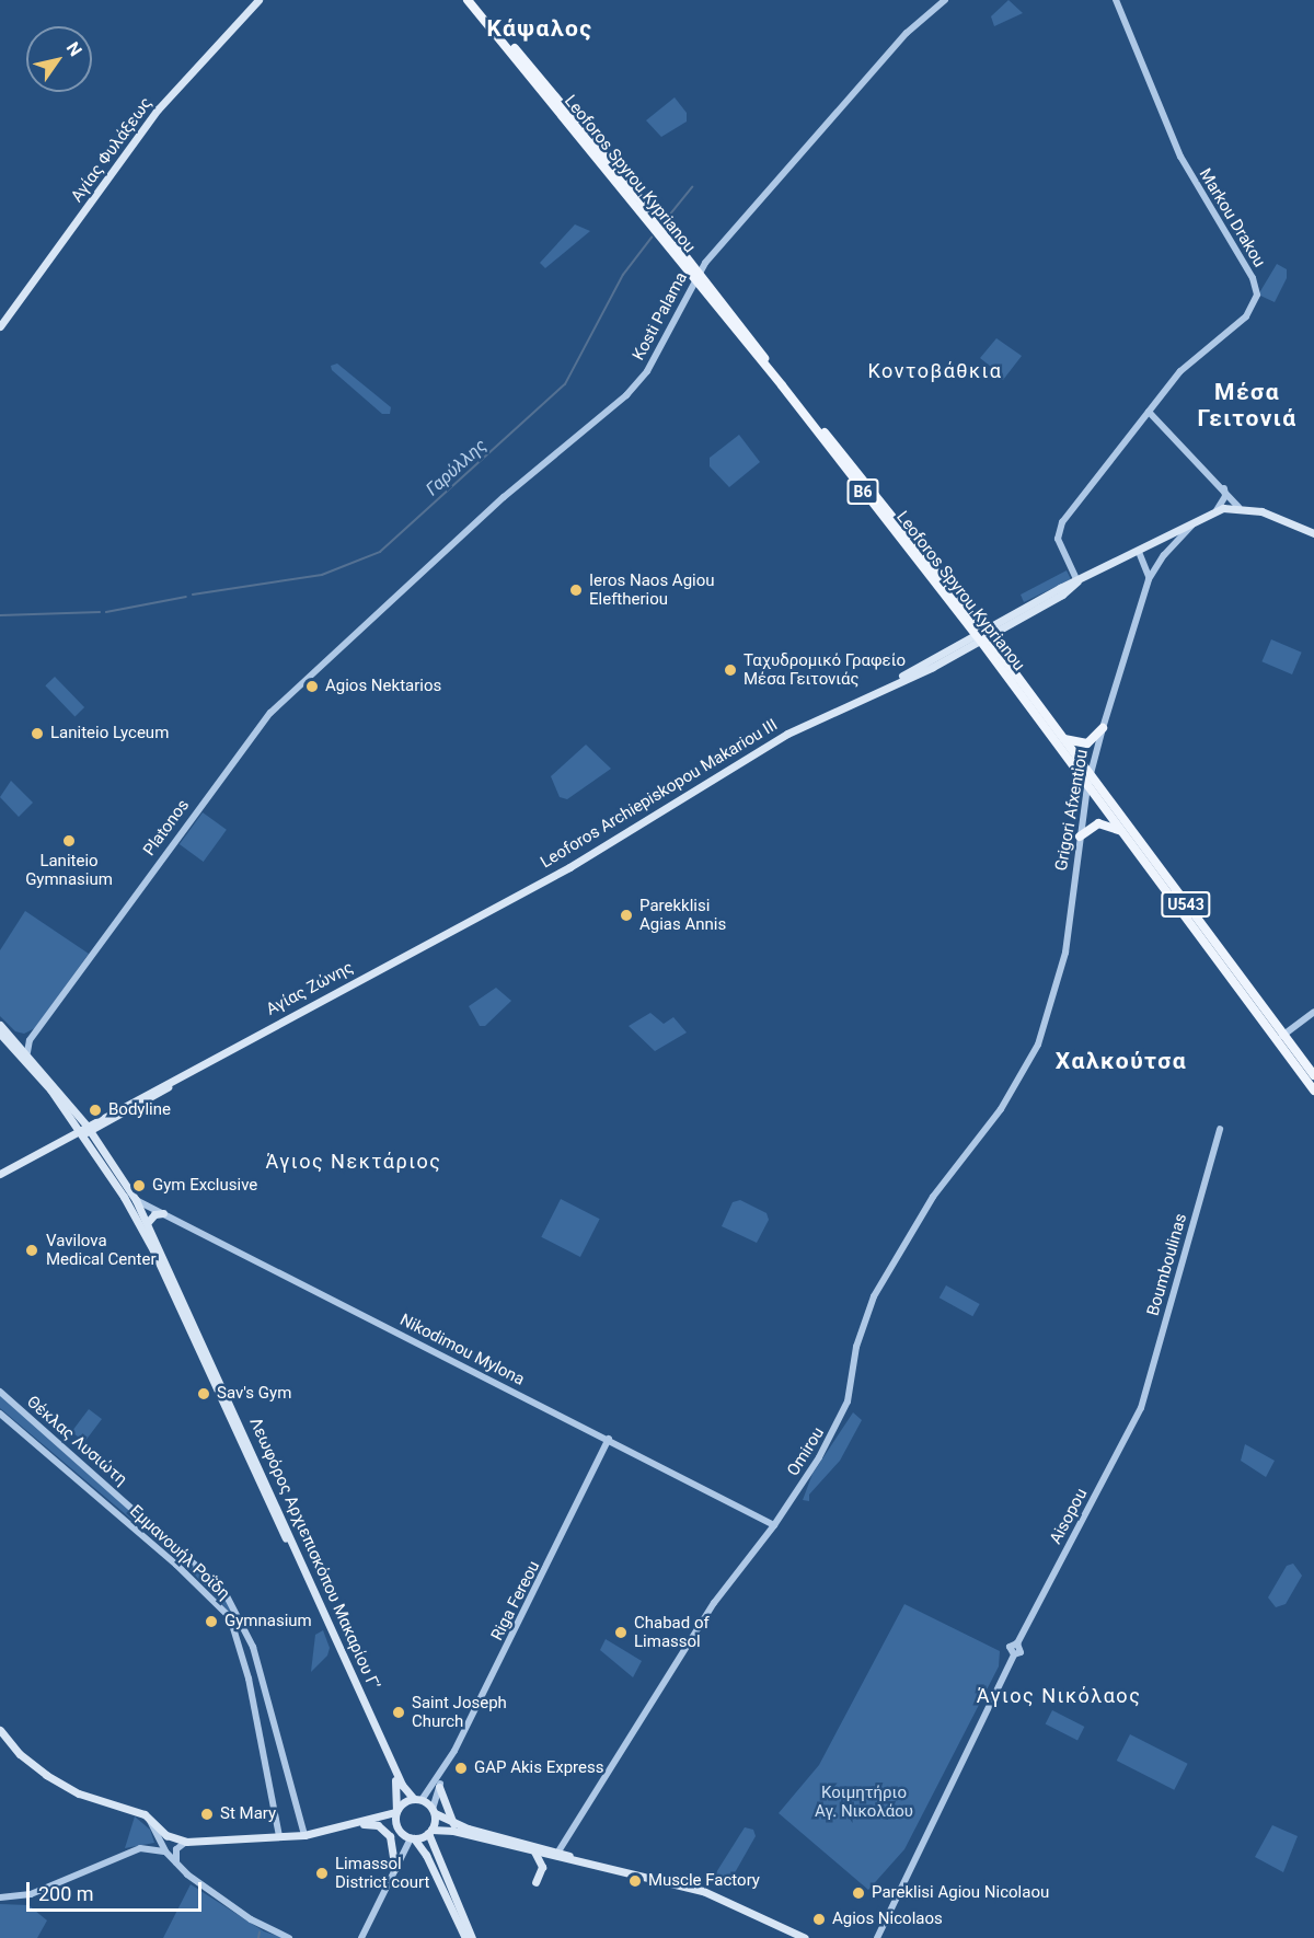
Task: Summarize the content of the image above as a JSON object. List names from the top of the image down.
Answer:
{
  "streets": {
    "main road": [
      "Αγίας Φυλάξεως",
      "Leoforos Spyrou Kyprianou",
      "B6",
      "Leoforos Archiepiskopou Makariou III",
      "U543",
      "Αγίας Ζώνης",
      "Λεωφόρος Αρχιεπισκόπου Μακαρίου Γ’"
    ],
    "street": [
      "Markou Drakou",
      "Kosti Palama",
      "Grigori Afxentiou",
      "Platonos",
      "Boumboulinas",
      "Nikodimou Mylona",
      "Θέκλας Λυσιώτη",
      "Omirou",
      "Aisopou",
      "Εμμανουήλ Ροΐδη",
      "Riga Fereou"
    ]
  },
  "crossings": [
    ["Leoforos Spyrou Kyprianou", "Kosti Palama"],
    ["Leoforos Spyrou Kyprianou", "Leoforos Archiepiskopou Makariou III"],
    ["Leoforos Spyrou Kyprianou", "Grigori Afxentiou"],
    ["Markou Drakou", "Leoforos Archiepiskopou Makariou III"],
    ["Kosti Palama", "Platonos"],
    ["Leoforos Archiepiskopou Makariou III", "Grigori Afxentiou"],
    ["Leoforos Archiepiskopou Makariou III", "Αγίας Ζώνης"],
    ["Grigori Afxentiou", "Omirou"],
    ["Αγίας Ζώνης", "Λεωφόρος Αρχιεπισκόπου Μακαρίου Γ’"],
    ["Boumboulinas", "Aisopou"],
    ["Nikodimou Mylona", "Omirou"],
    ["Nikodimou Mylona", "Λεωφόρος Αρχιεπισκόπου Μακαρίου Γ’"],
    ["Nikodimou Mylona", "Riga Fereou"],
    ["Λεωφόρος Αρχιεπισκόπου Μακαρίου Γ’", "Riga Fereou"]
  ],
  "districts": [
    "Κάψαλος",
    "Κοντοβάθκια",
    "Μέσα Γειτονιά",
    "Χαλκούτσα",
    "Άγιος Νεκτάριος",
    "Άγιος Νικόλαος"
  ],
  "water": ["Γαρύλλης"],
  "parks": ["Κοιμητήριο Αγ. Νικολάου"],
  "places": [
    "Ieros Naos Agiou Eleftheriou",
    "Ταχυδρομικό Γραφείο Μέσα Γειτονιάς",
    "Agios Nektarios",
    "Laniteio Lyceum",
    "Laniteio Gymnasium",
    "Parekklisi Agias Annis",
    "Bodyline",
    "Gym Exclusive",
    "Vavilova Medical Center",
    "Sav's Gym",
    "Gymnasium",
    "Chabad of Limassol",
    "Saint Joseph Church",
    "GAP Akis Express",
    "St Mary",
    "Limassol District court",
    "Muscle Factory",
    "Pareklisi Agiou Nicolaou",
    "Agios Nicolaos"
  ],
  "scale_bar": "200 m",
  "north": "top right"
}
